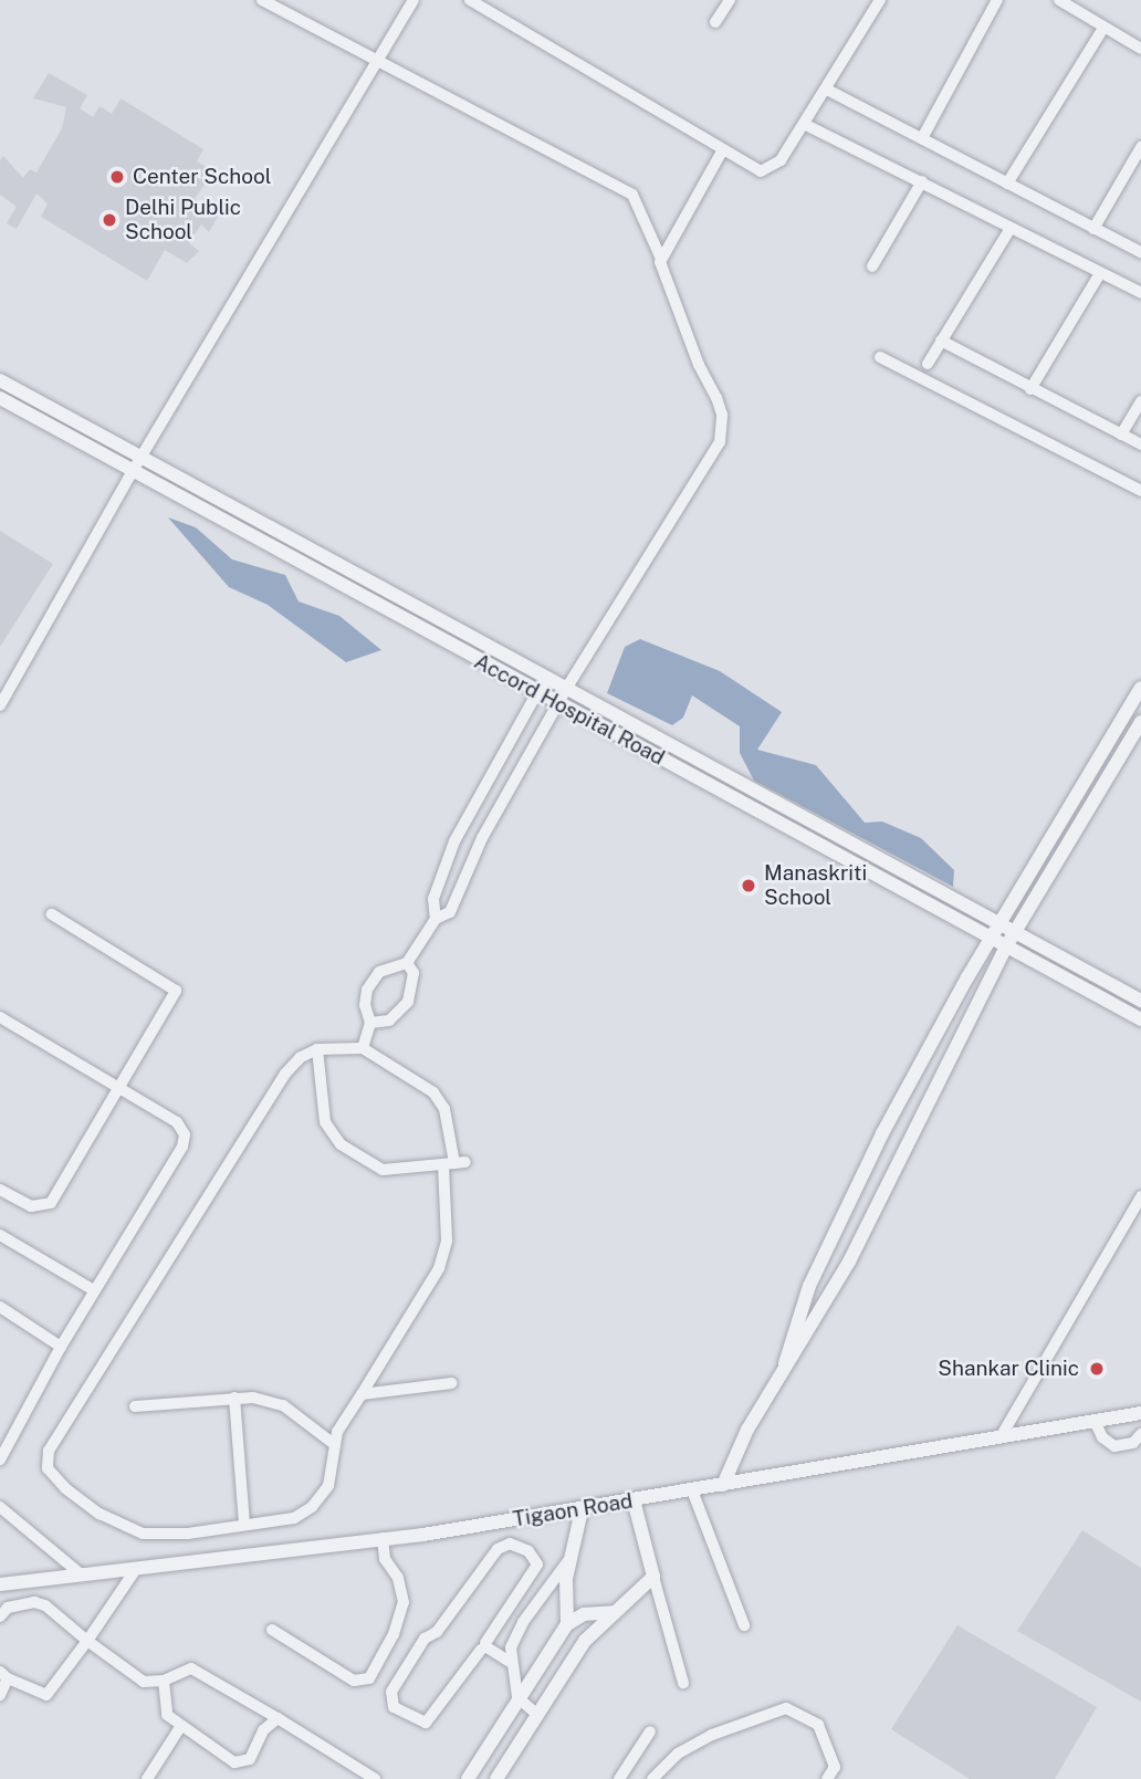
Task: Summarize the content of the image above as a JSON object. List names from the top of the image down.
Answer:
{
  "streets": {
    "street": ["Accord Hospital Road", "Tigaon Road"]
  },
  "places": [
    "Center School",
    "Delhi Public School",
    "Manaskriti School",
    "Shankar Clinic"
  ]
}
